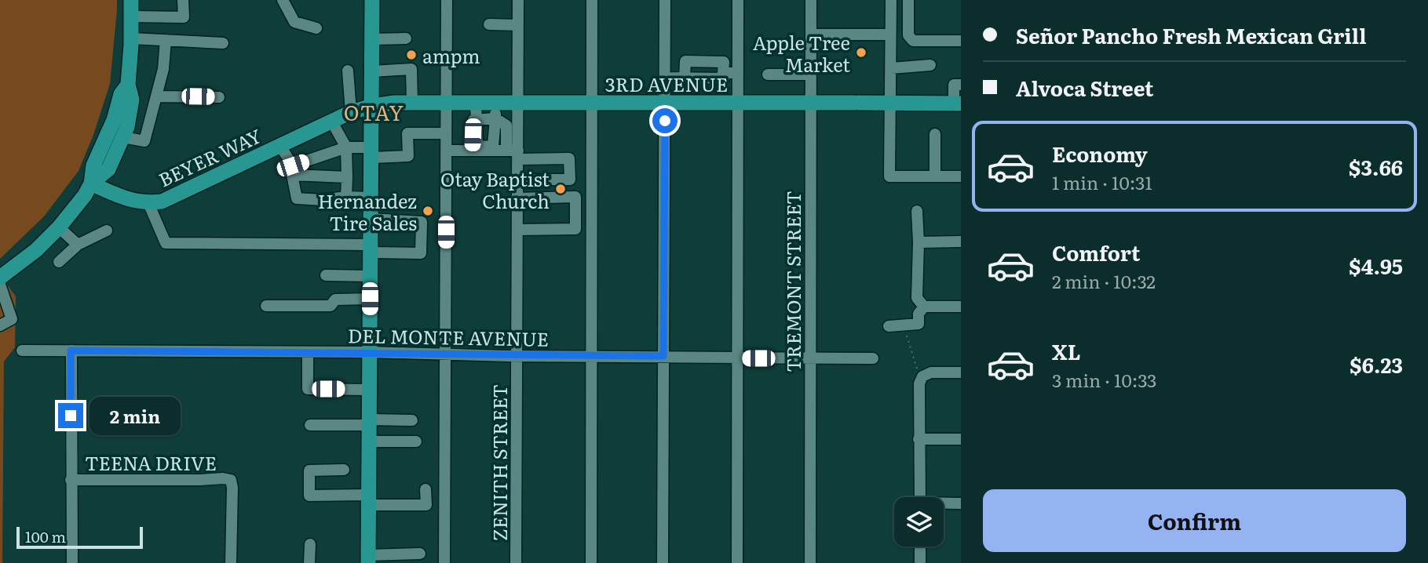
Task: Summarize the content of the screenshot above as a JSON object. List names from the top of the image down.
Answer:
{
  "streets": {
    "main road": ["3RD AVENUE", "BEYER WAY"],
    "street": [
      "TREMONT STREET",
      "DEL MONTE AVENUE",
      "TEENA DRIVE",
      "ZENITH STREET"
    ]
  },
  "crossings": [
    ["3RD AVENUE", "BEYER WAY"],
    ["3RD AVENUE", "TREMONT STREET"],
    ["3RD AVENUE", "ZENITH STREET"],
    ["TREMONT STREET", "DEL MONTE AVENUE"],
    ["DEL MONTE AVENUE", "ZENITH STREET"]
  ],
  "districts": ["OTAY"],
  "places": [
    "Apple Tree Market",
    "ampm",
    "Otay Baptist Church",
    "Hernandez Tire Sales"
  ],
  "scale_bar": "100 m",
  "page": {
    "banner": ["Señor Pancho Fresh Mexican Grill", "Alvoca Street"],
    "list": [
      {
        "name": "Economy",
        "note": "1 min · 10:31",
        "value": "$3.66"
      },
      {
        "name": "Comfort",
        "note": "2 min · 10:32",
        "value": "$4.95"
      },
      {
        "name": "XL",
        "note": "3 min · 10:33",
        "value": "$6.23"
      }
    ],
    "bubble": "2 min",
    "buttons": "Confirm",
    "scale": "100 m"
  }
}
